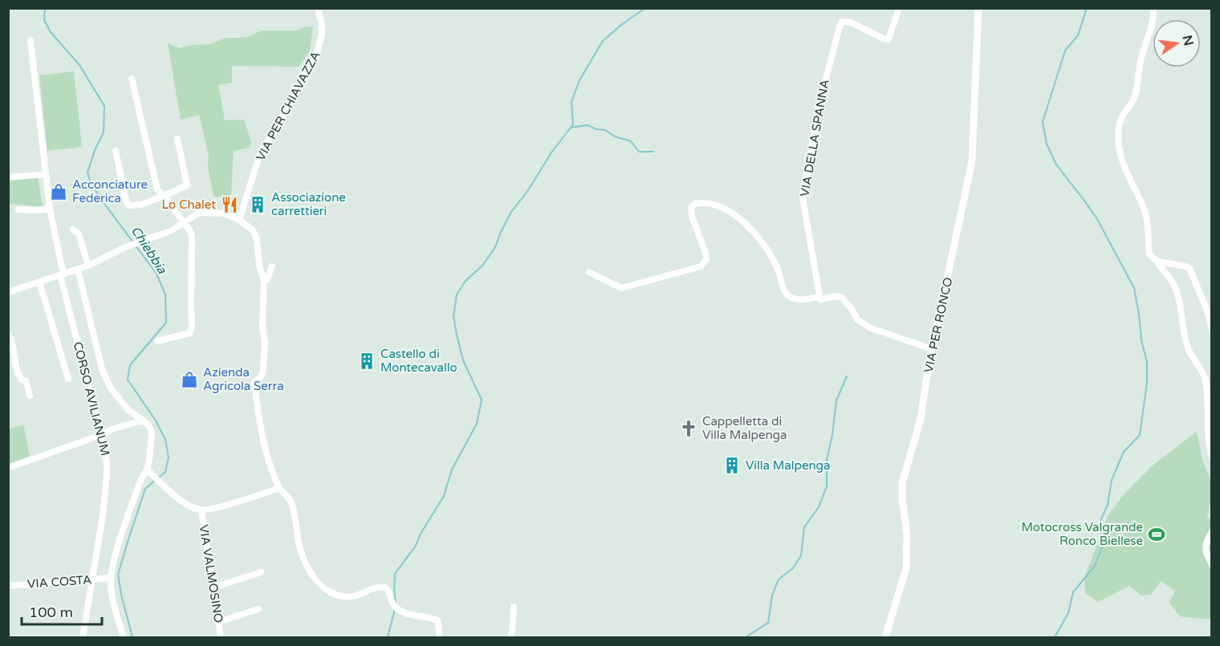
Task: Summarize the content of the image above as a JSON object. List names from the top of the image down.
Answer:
{
  "streets": {
    "street": [
      "VIA PER CHIAVAZZA",
      "VIA DELLA SPANNA",
      "VIA PER RONCO",
      "CORSO AVILIANUM",
      "VIA VALMOSINO",
      "VIA COSTA"
    ]
  },
  "crossings": [
    ["CORSO AVILIANUM", "VIA COSTA"]
  ],
  "water": ["Chiebbia"],
  "places": {
    "shop": ["Acconciature Federica", "Azienda Agricola Serra"],
    "restaurant": ["Lo Chalet"],
    "building": ["Associazione carrettieri", "Castello di Montecavallo", "Villa Malpenga"],
    "church": ["Cappelletta di Villa Malpenga"],
    "sports": ["Motocross Valgrande Ronco Biellese"]
  },
  "scale_bar": "100 m",
  "north": "right"
}
